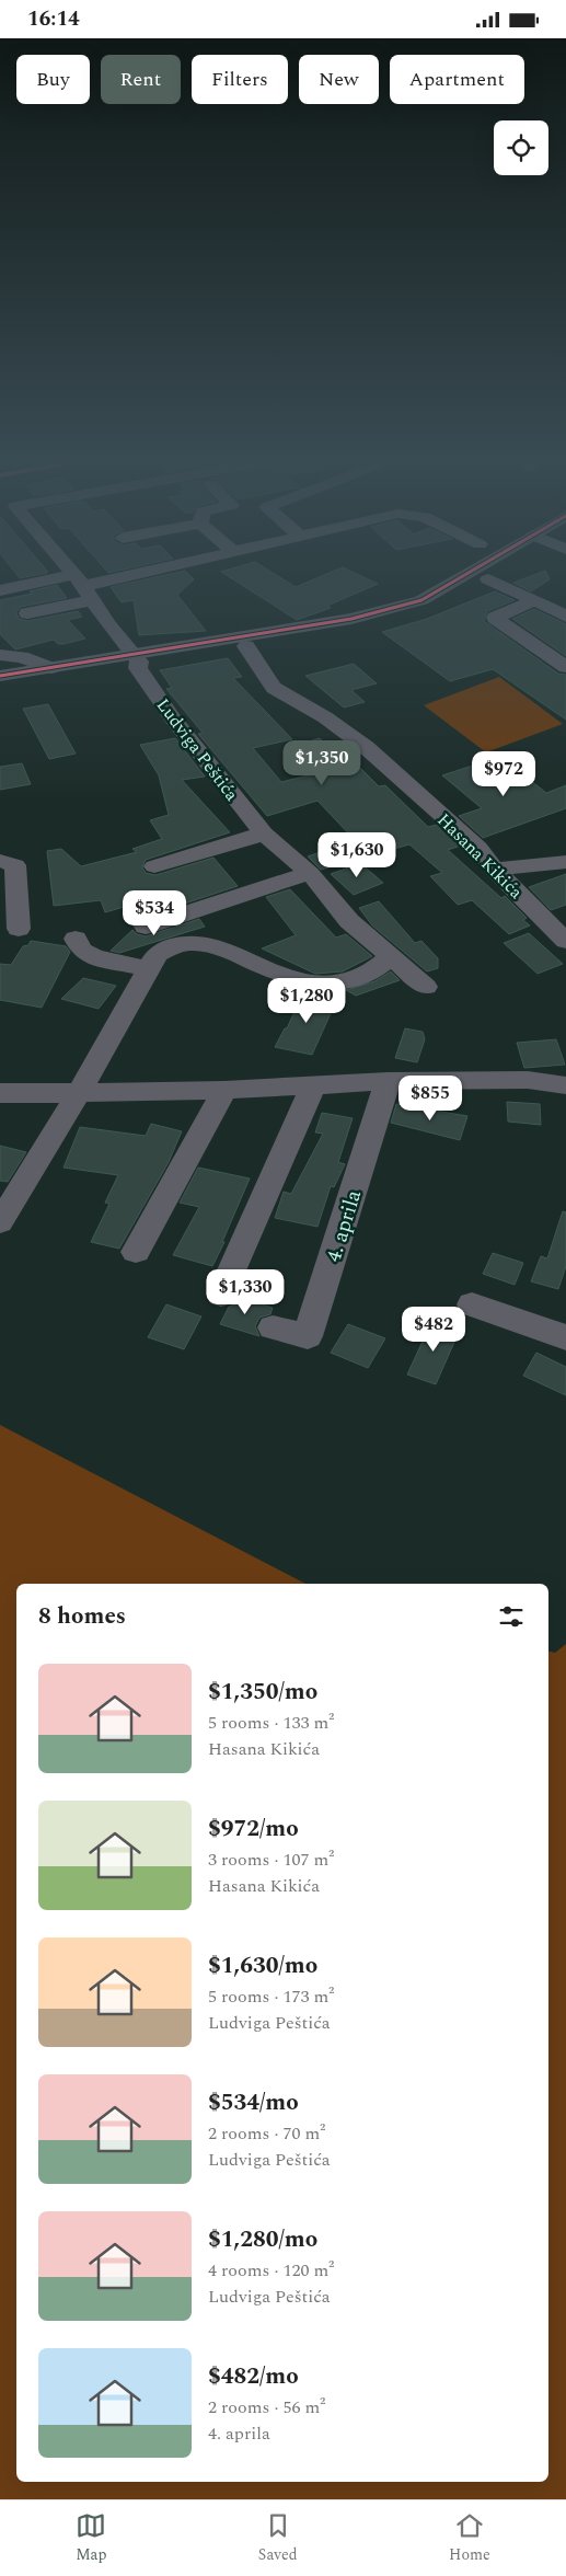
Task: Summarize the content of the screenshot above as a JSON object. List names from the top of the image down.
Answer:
{
  "streets": {
    "street": ["Ludviga Peštića", "Hasana Kikića", "4. aprila"]
  },
  "page": {
    "status": "16:14",
    "chip": [
      "Buy",
      "Rent",
      "Filters",
      "New",
      "Apartment"
    ],
    "price": [
      "$1,350",
      "$972",
      "$1,630",
      "$534",
      "$1,280",
      "$855",
      "$1,330",
      "$482"
    ],
    "heading": "8 homes",
    "list": [
      {
        "name": "$1,350/mo",
        "note": "5 rooms · 133 m² · Hasana Kikića"
      },
      {
        "name": "$972/mo",
        "note": "3 rooms · 107 m² · Hasana Kikića"
      },
      {
        "name": "$1,630/mo",
        "note": "5 rooms · 173 m² · Ludviga Peštića"
      },
      {
        "name": "$534/mo",
        "note": "2 rooms · 70 m² · Ludviga Peštića"
      },
      {
        "name": "$1,280/mo",
        "note": "4 rooms · 120 m² · Ludviga Peštića"
      },
      {
        "name": "$482/mo",
        "note": "2 rooms · 56 m² · 4. aprila"
      }
    ],
    "tabs": ["Map", "Saved", "Home"]
  }
}
